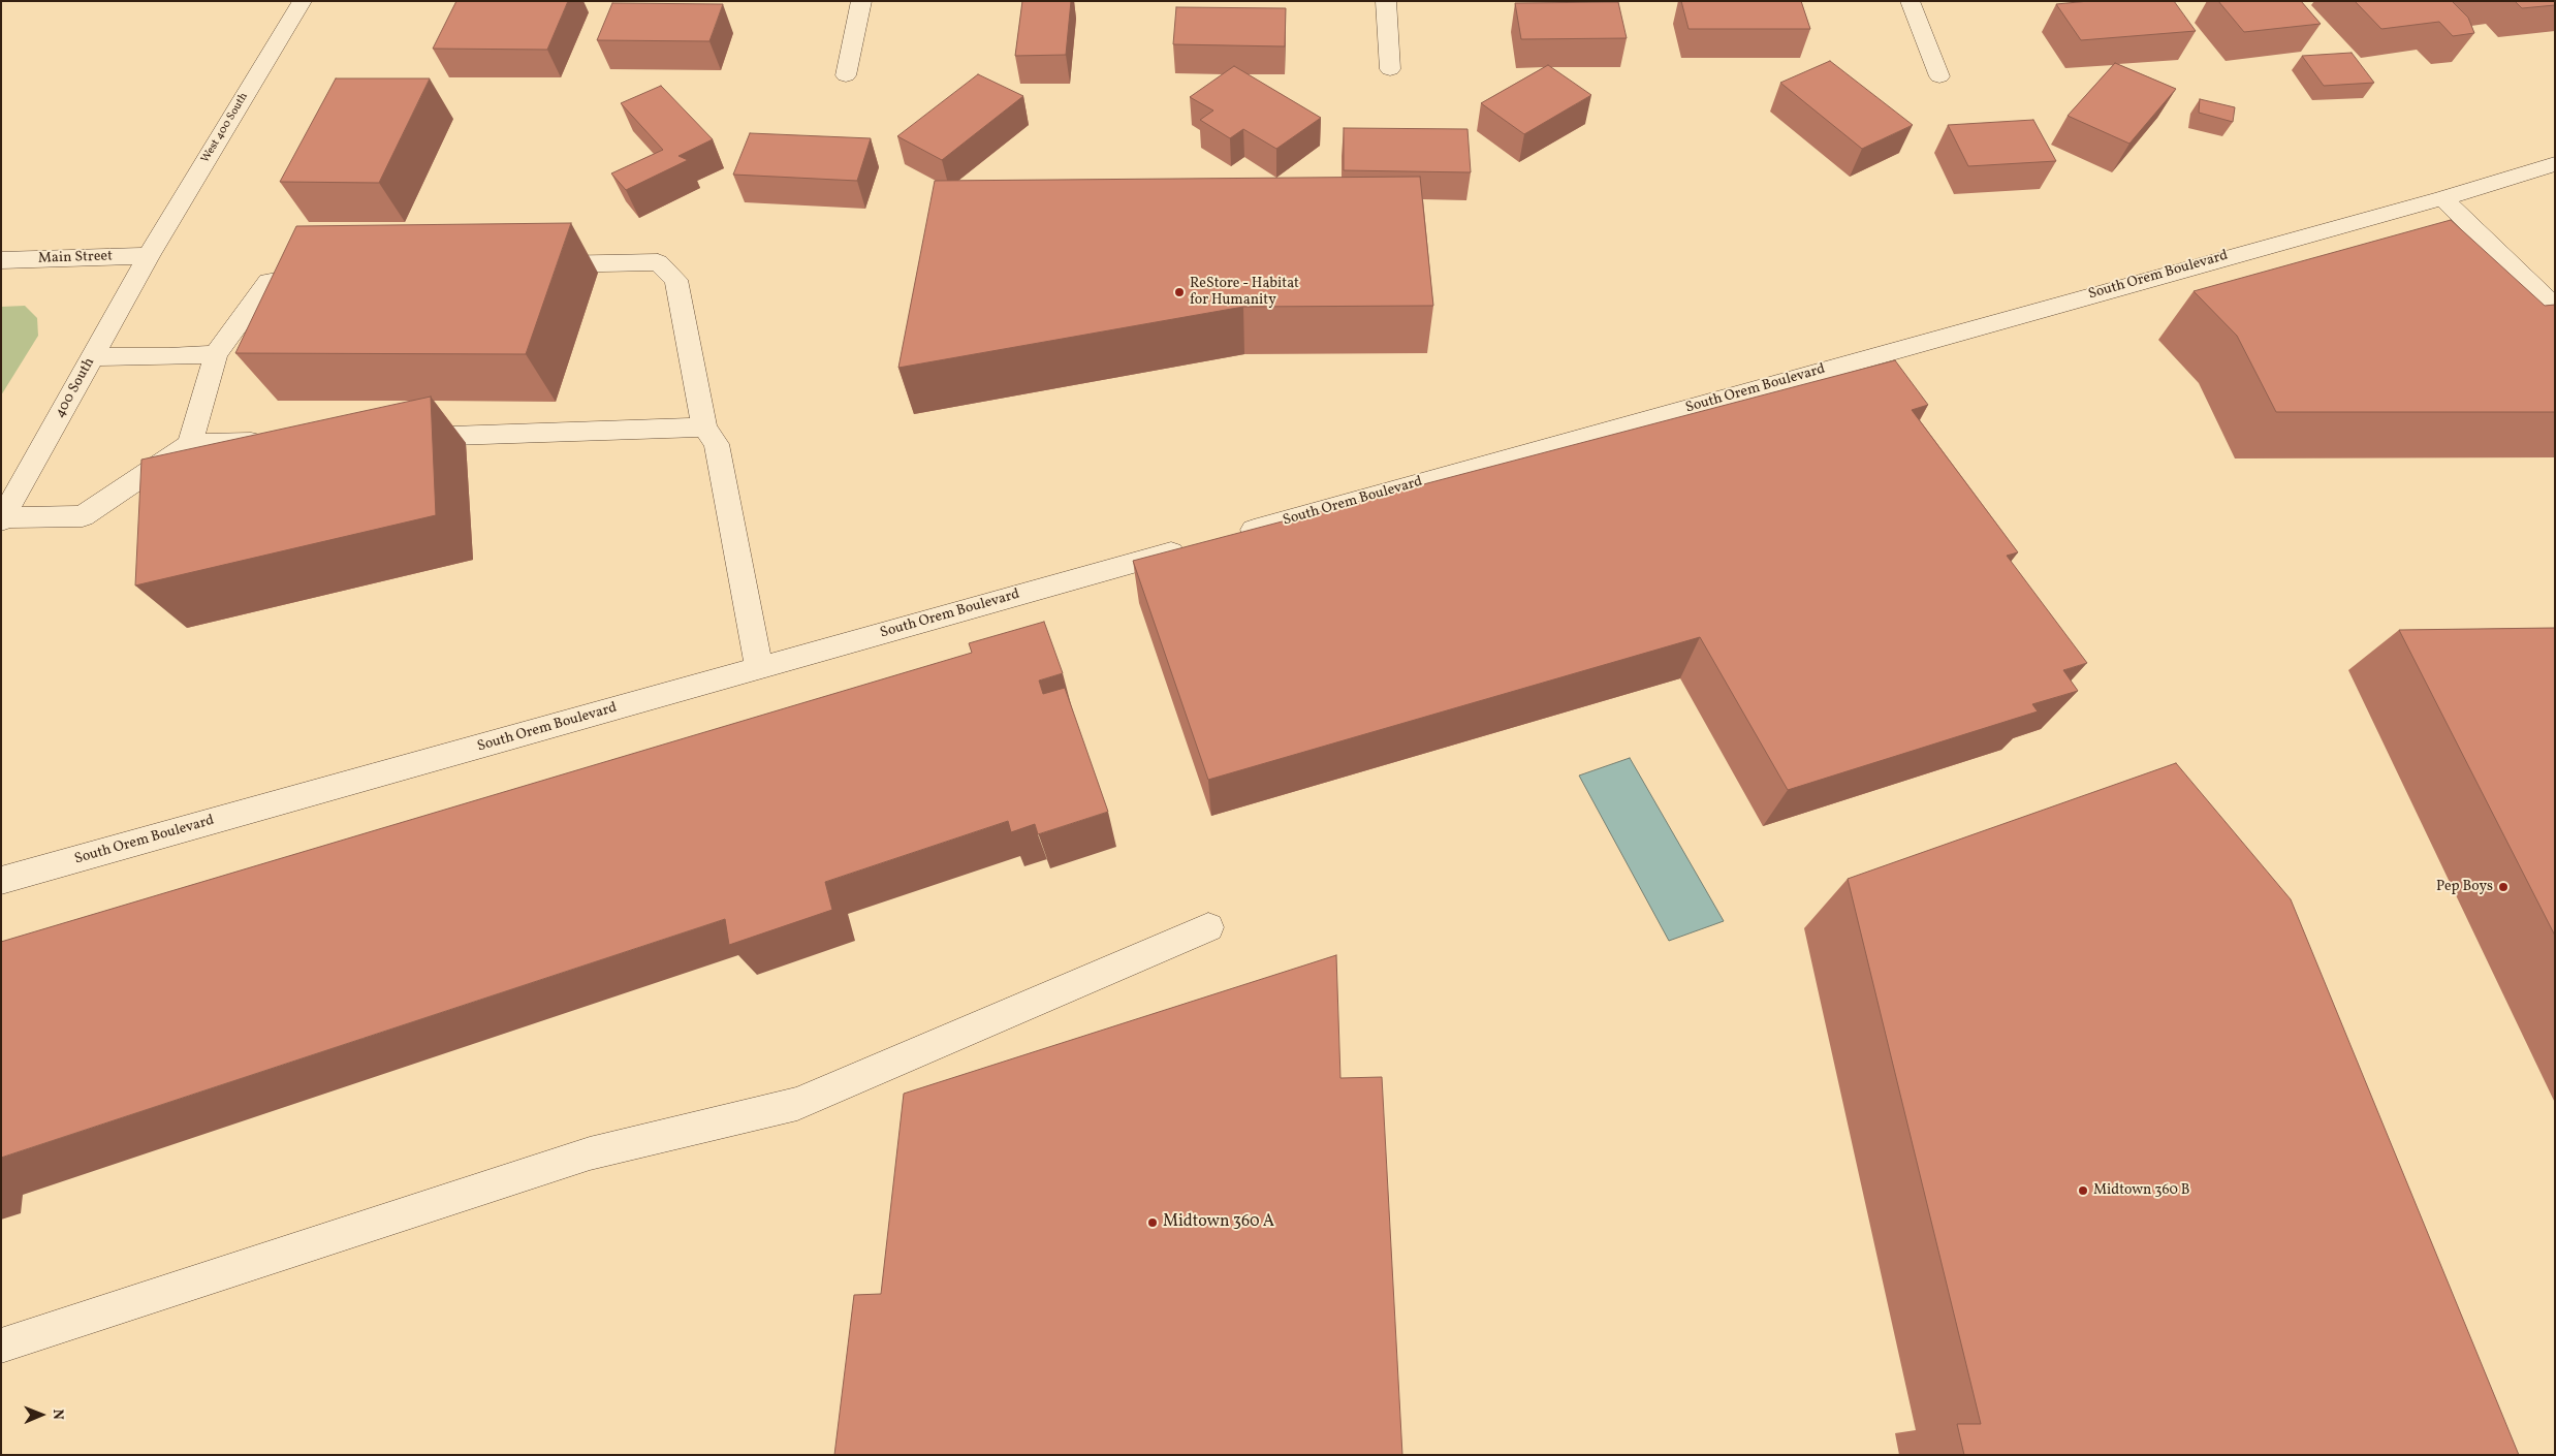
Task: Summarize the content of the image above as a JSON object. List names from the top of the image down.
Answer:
{
  "streets": {
    "street": [
      "West 400 South",
      "Main Street",
      "South Orem Boulevard",
      "400 South"
    ]
  },
  "crossings": [
    ["West 400 South", "Main Street"],
    ["West 400 South", "400 South"],
    ["Main Street", "400 South"]
  ],
  "places": [
    "ReStore - Habitat for Humanity",
    "Pep Boys",
    "Midtown 360 B",
    "Midtown 360 A"
  ],
  "north": "right"
}
